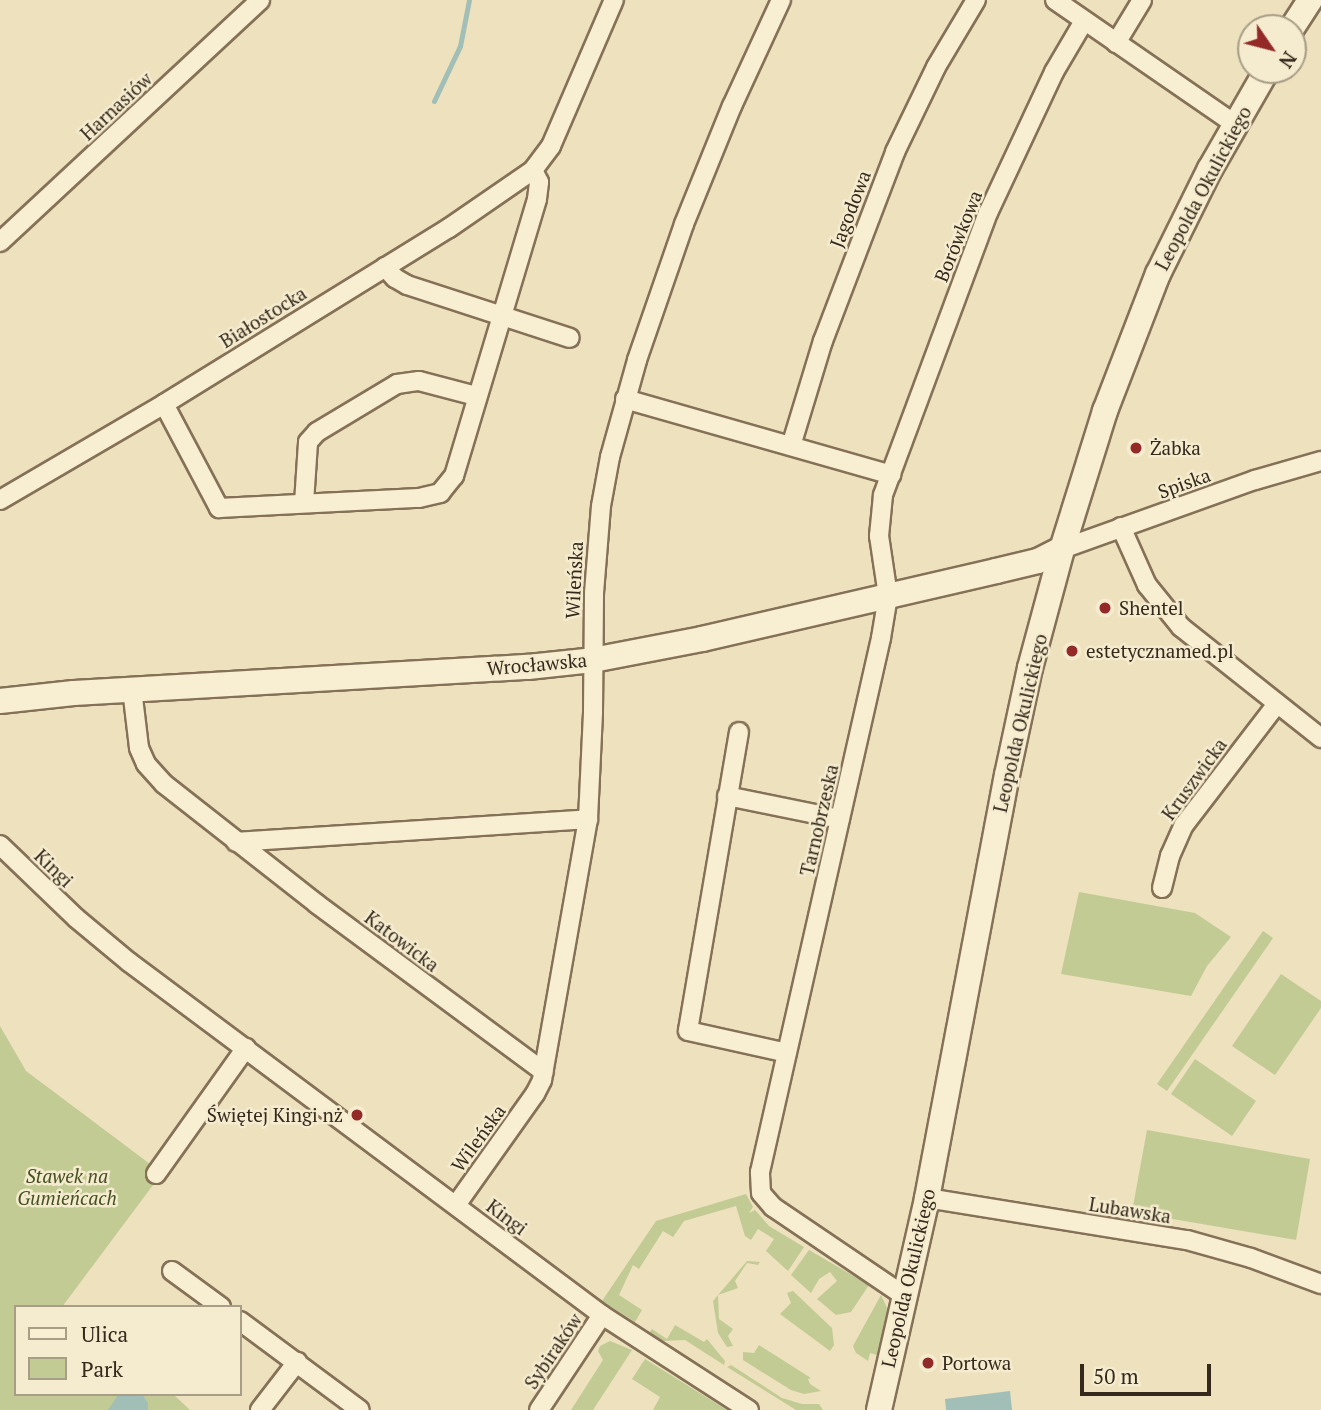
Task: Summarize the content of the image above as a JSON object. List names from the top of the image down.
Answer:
{
  "streets": {
    "street": [
      "Harnasiów",
      "Leopolda Okulickiego",
      "Jagodowa",
      "Borówkowa",
      "Białostocka",
      "Spiska",
      "Wileńska",
      "Wrocławska",
      "Kruszwicka",
      "Tarnobrzeska",
      "Kingi",
      "Katowicka",
      "Lubawska",
      "Sybiraków"
    ]
  },
  "crossings": [
    ["Leopolda Okulickiego", "Spiska"],
    ["Leopolda Okulickiego", "Wrocławska"],
    ["Leopolda Okulickiego", "Tarnobrzeska"],
    ["Leopolda Okulickiego", "Lubawska"],
    ["Borówkowa", "Wrocławska"],
    ["Borówkowa", "Tarnobrzeska"],
    ["Spiska", "Wrocławska"],
    ["Wileńska", "Wrocławska"],
    ["Wileńska", "Kingi"],
    ["Wileńska", "Katowicka"],
    ["Wrocławska", "Tarnobrzeska"],
    ["Wrocławska", "Katowicka"],
    ["Kingi", "Sybiraków"]
  ],
  "parks": ["Stawek na Gumieńcach"],
  "places": [
    "Żabka",
    "Shentel",
    "estetycznamed.pl",
    "Świętej Kingi nż",
    "Portowa"
  ],
  "legend": ["Ulica", "Park"],
  "scale_bar": "50 m",
  "north": "bottom right"
}
